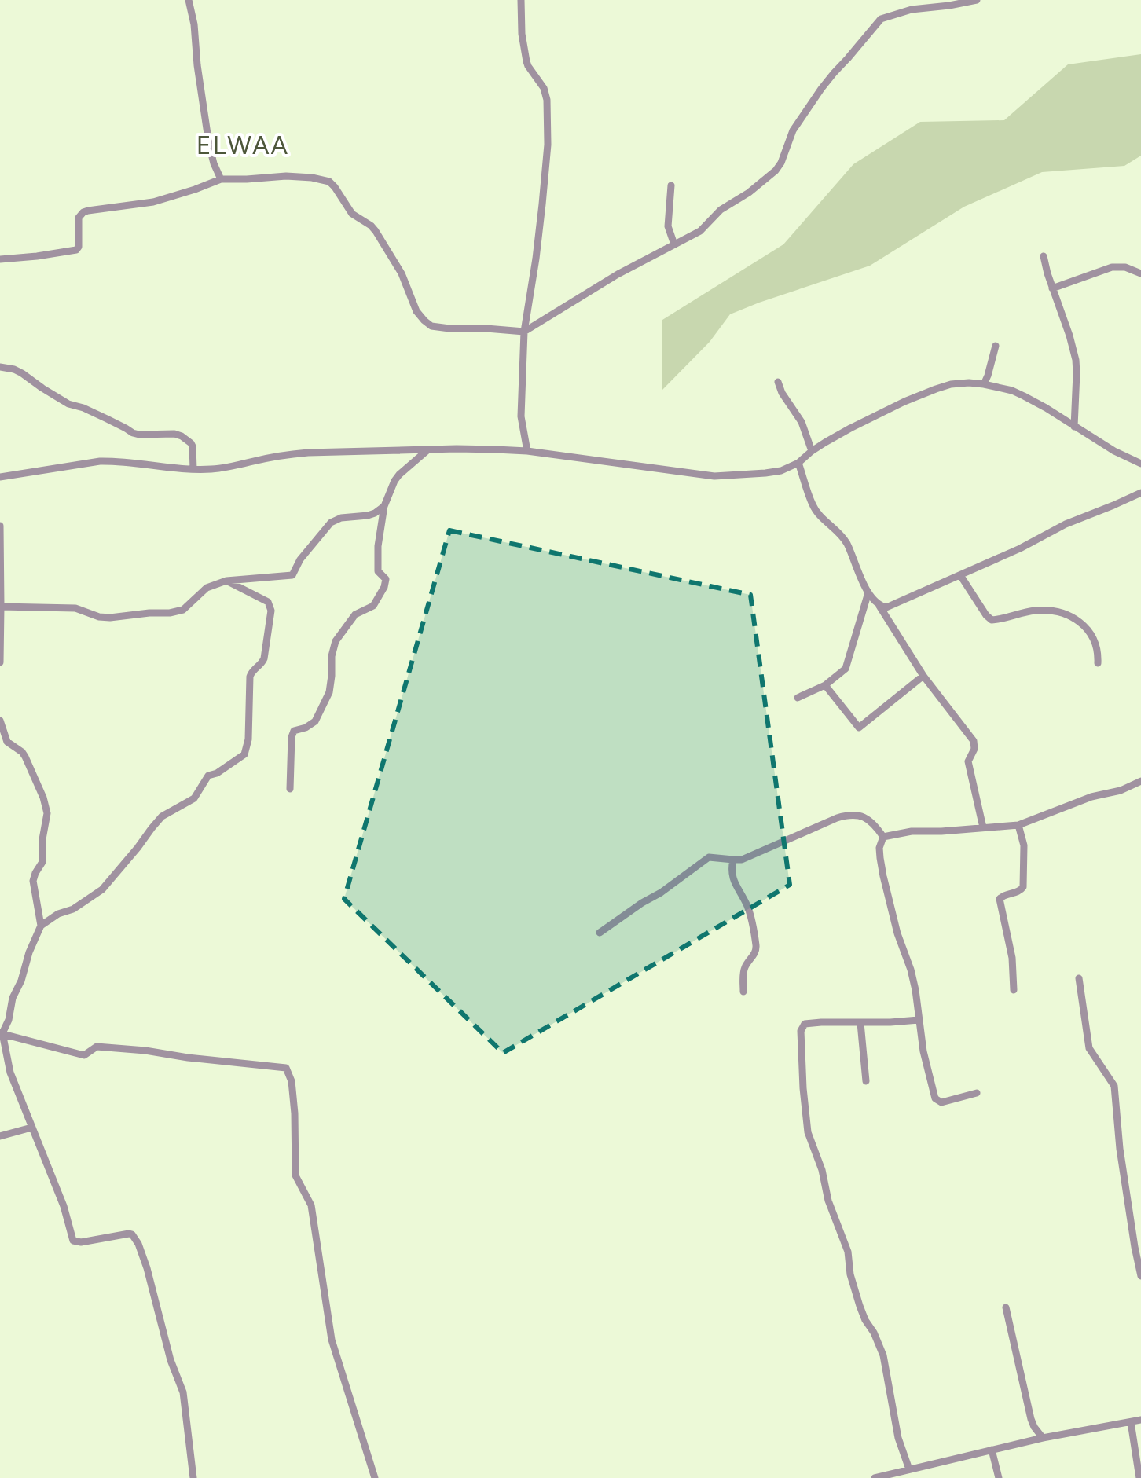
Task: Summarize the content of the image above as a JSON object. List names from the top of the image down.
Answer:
{
  "districts": ["ELWAA"]
}
